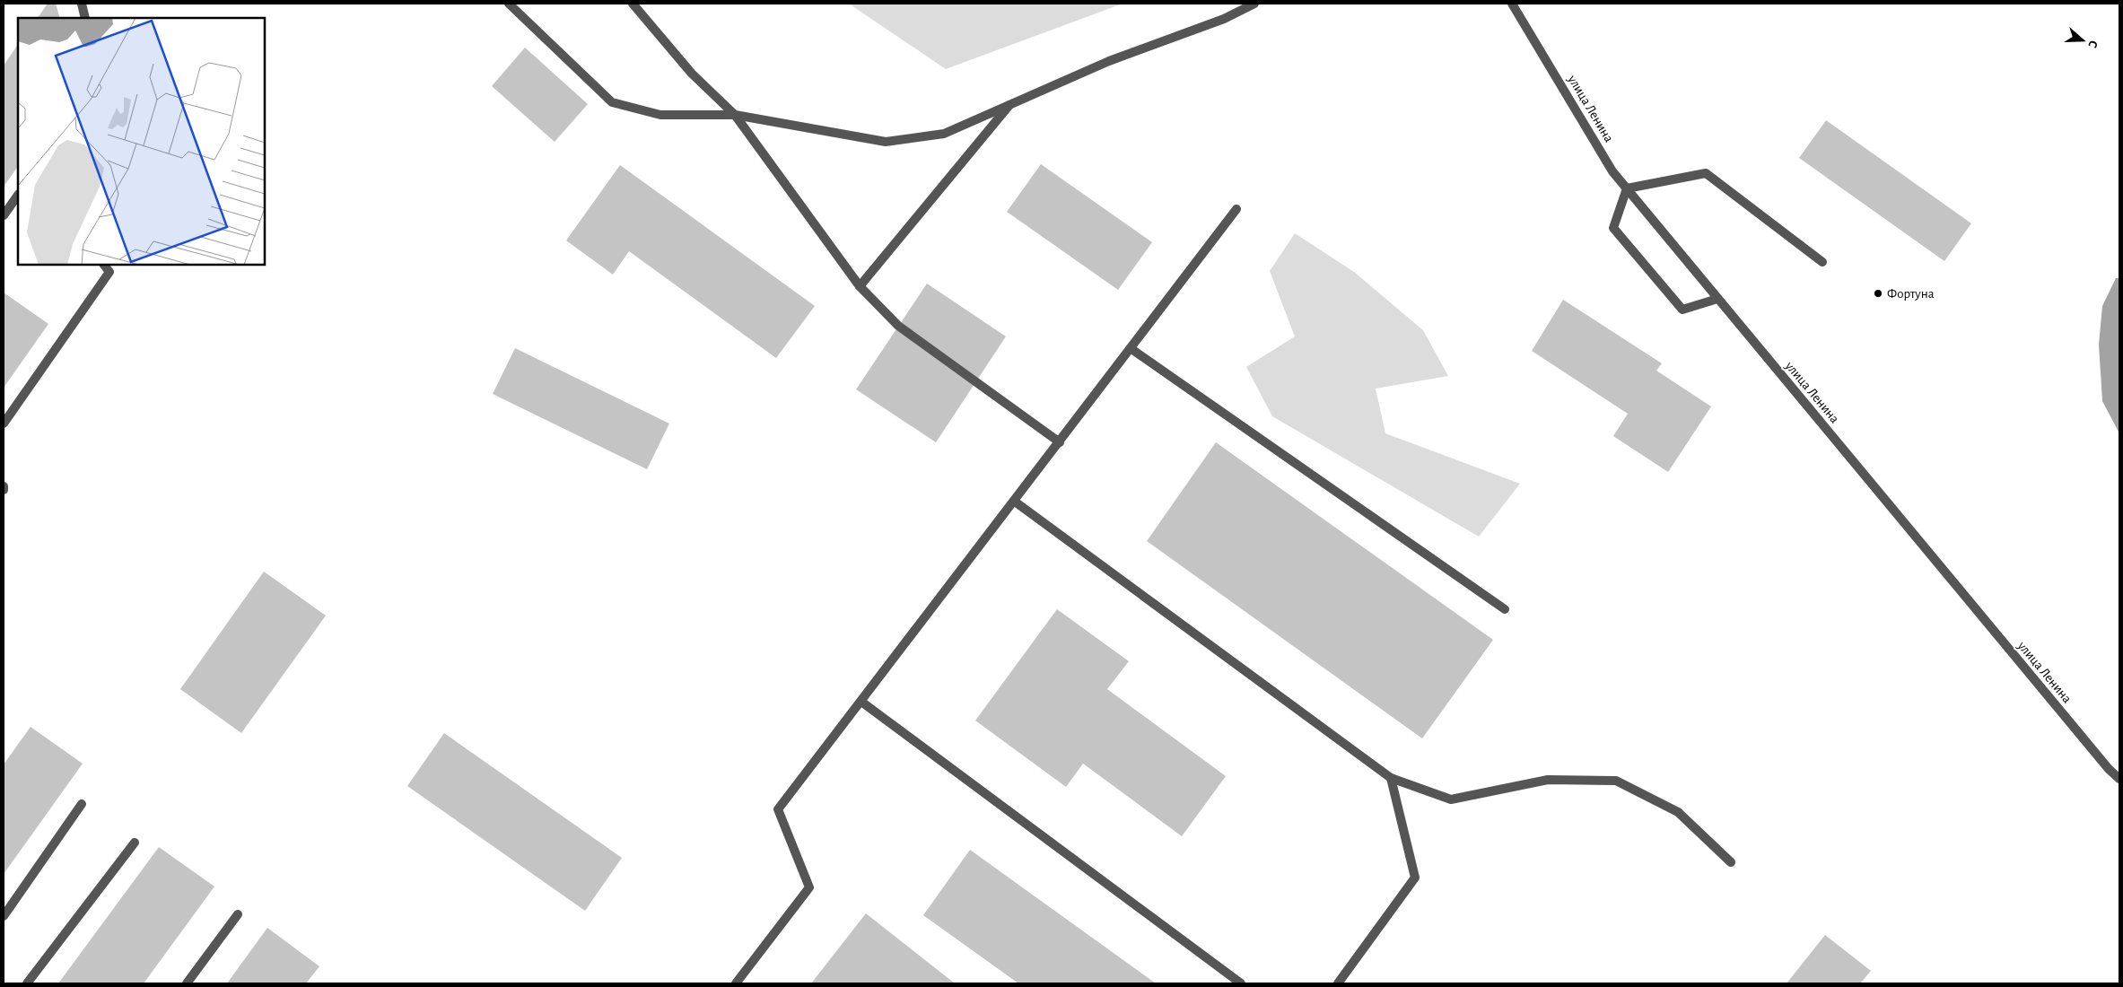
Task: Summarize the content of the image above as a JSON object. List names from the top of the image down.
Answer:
{
  "streets": {
    "street": ["улица Ленина"]
  },
  "places": ["Фортуна"],
  "north": "right"
}
